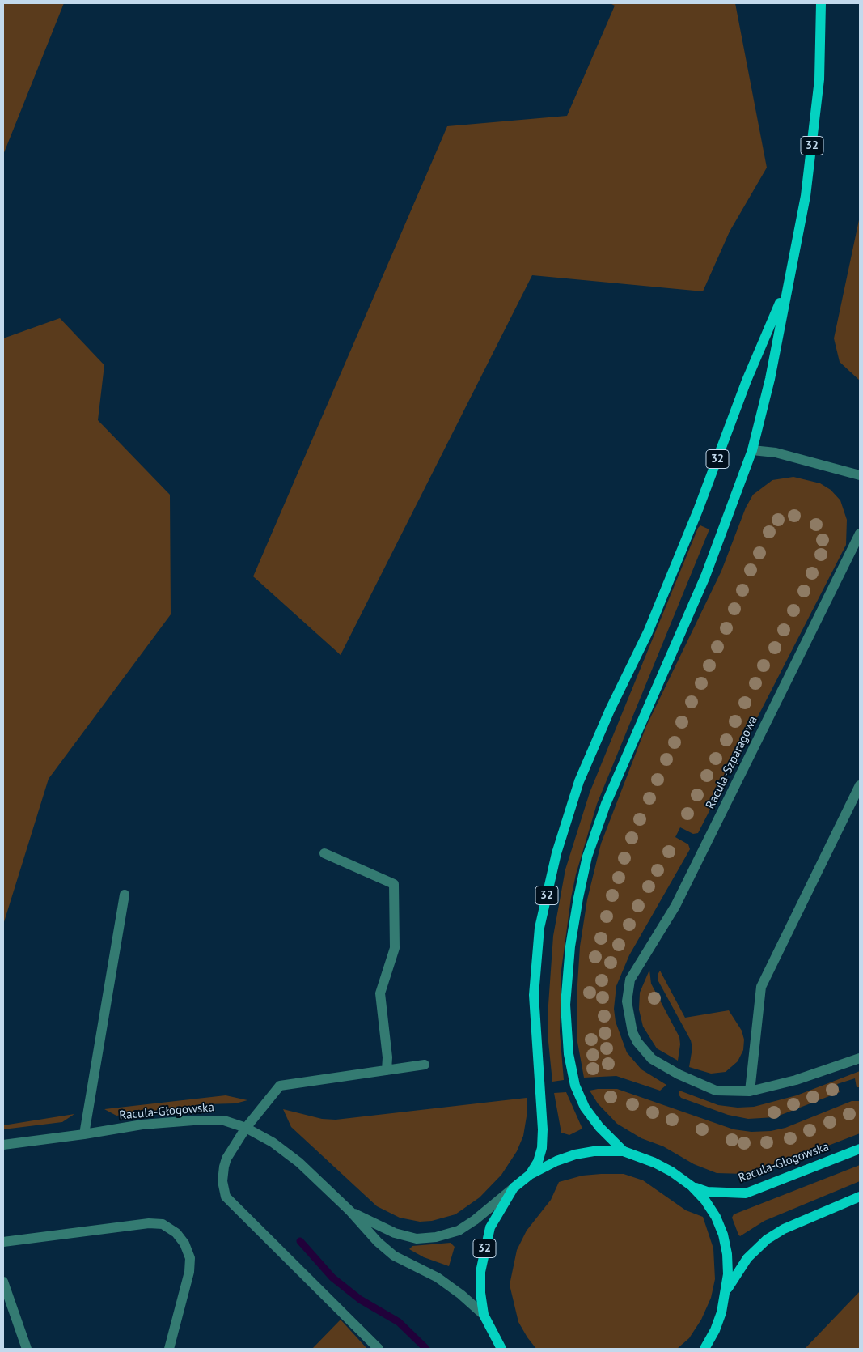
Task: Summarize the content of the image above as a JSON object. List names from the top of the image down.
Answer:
{
  "streets": {
    "main road": ["32", "Racula-Głogowska"],
    "street": ["Racula-Szparagowa"]
  },
  "crossings": [
    ["32", "Racula-Głogowska"]
  ]
}
